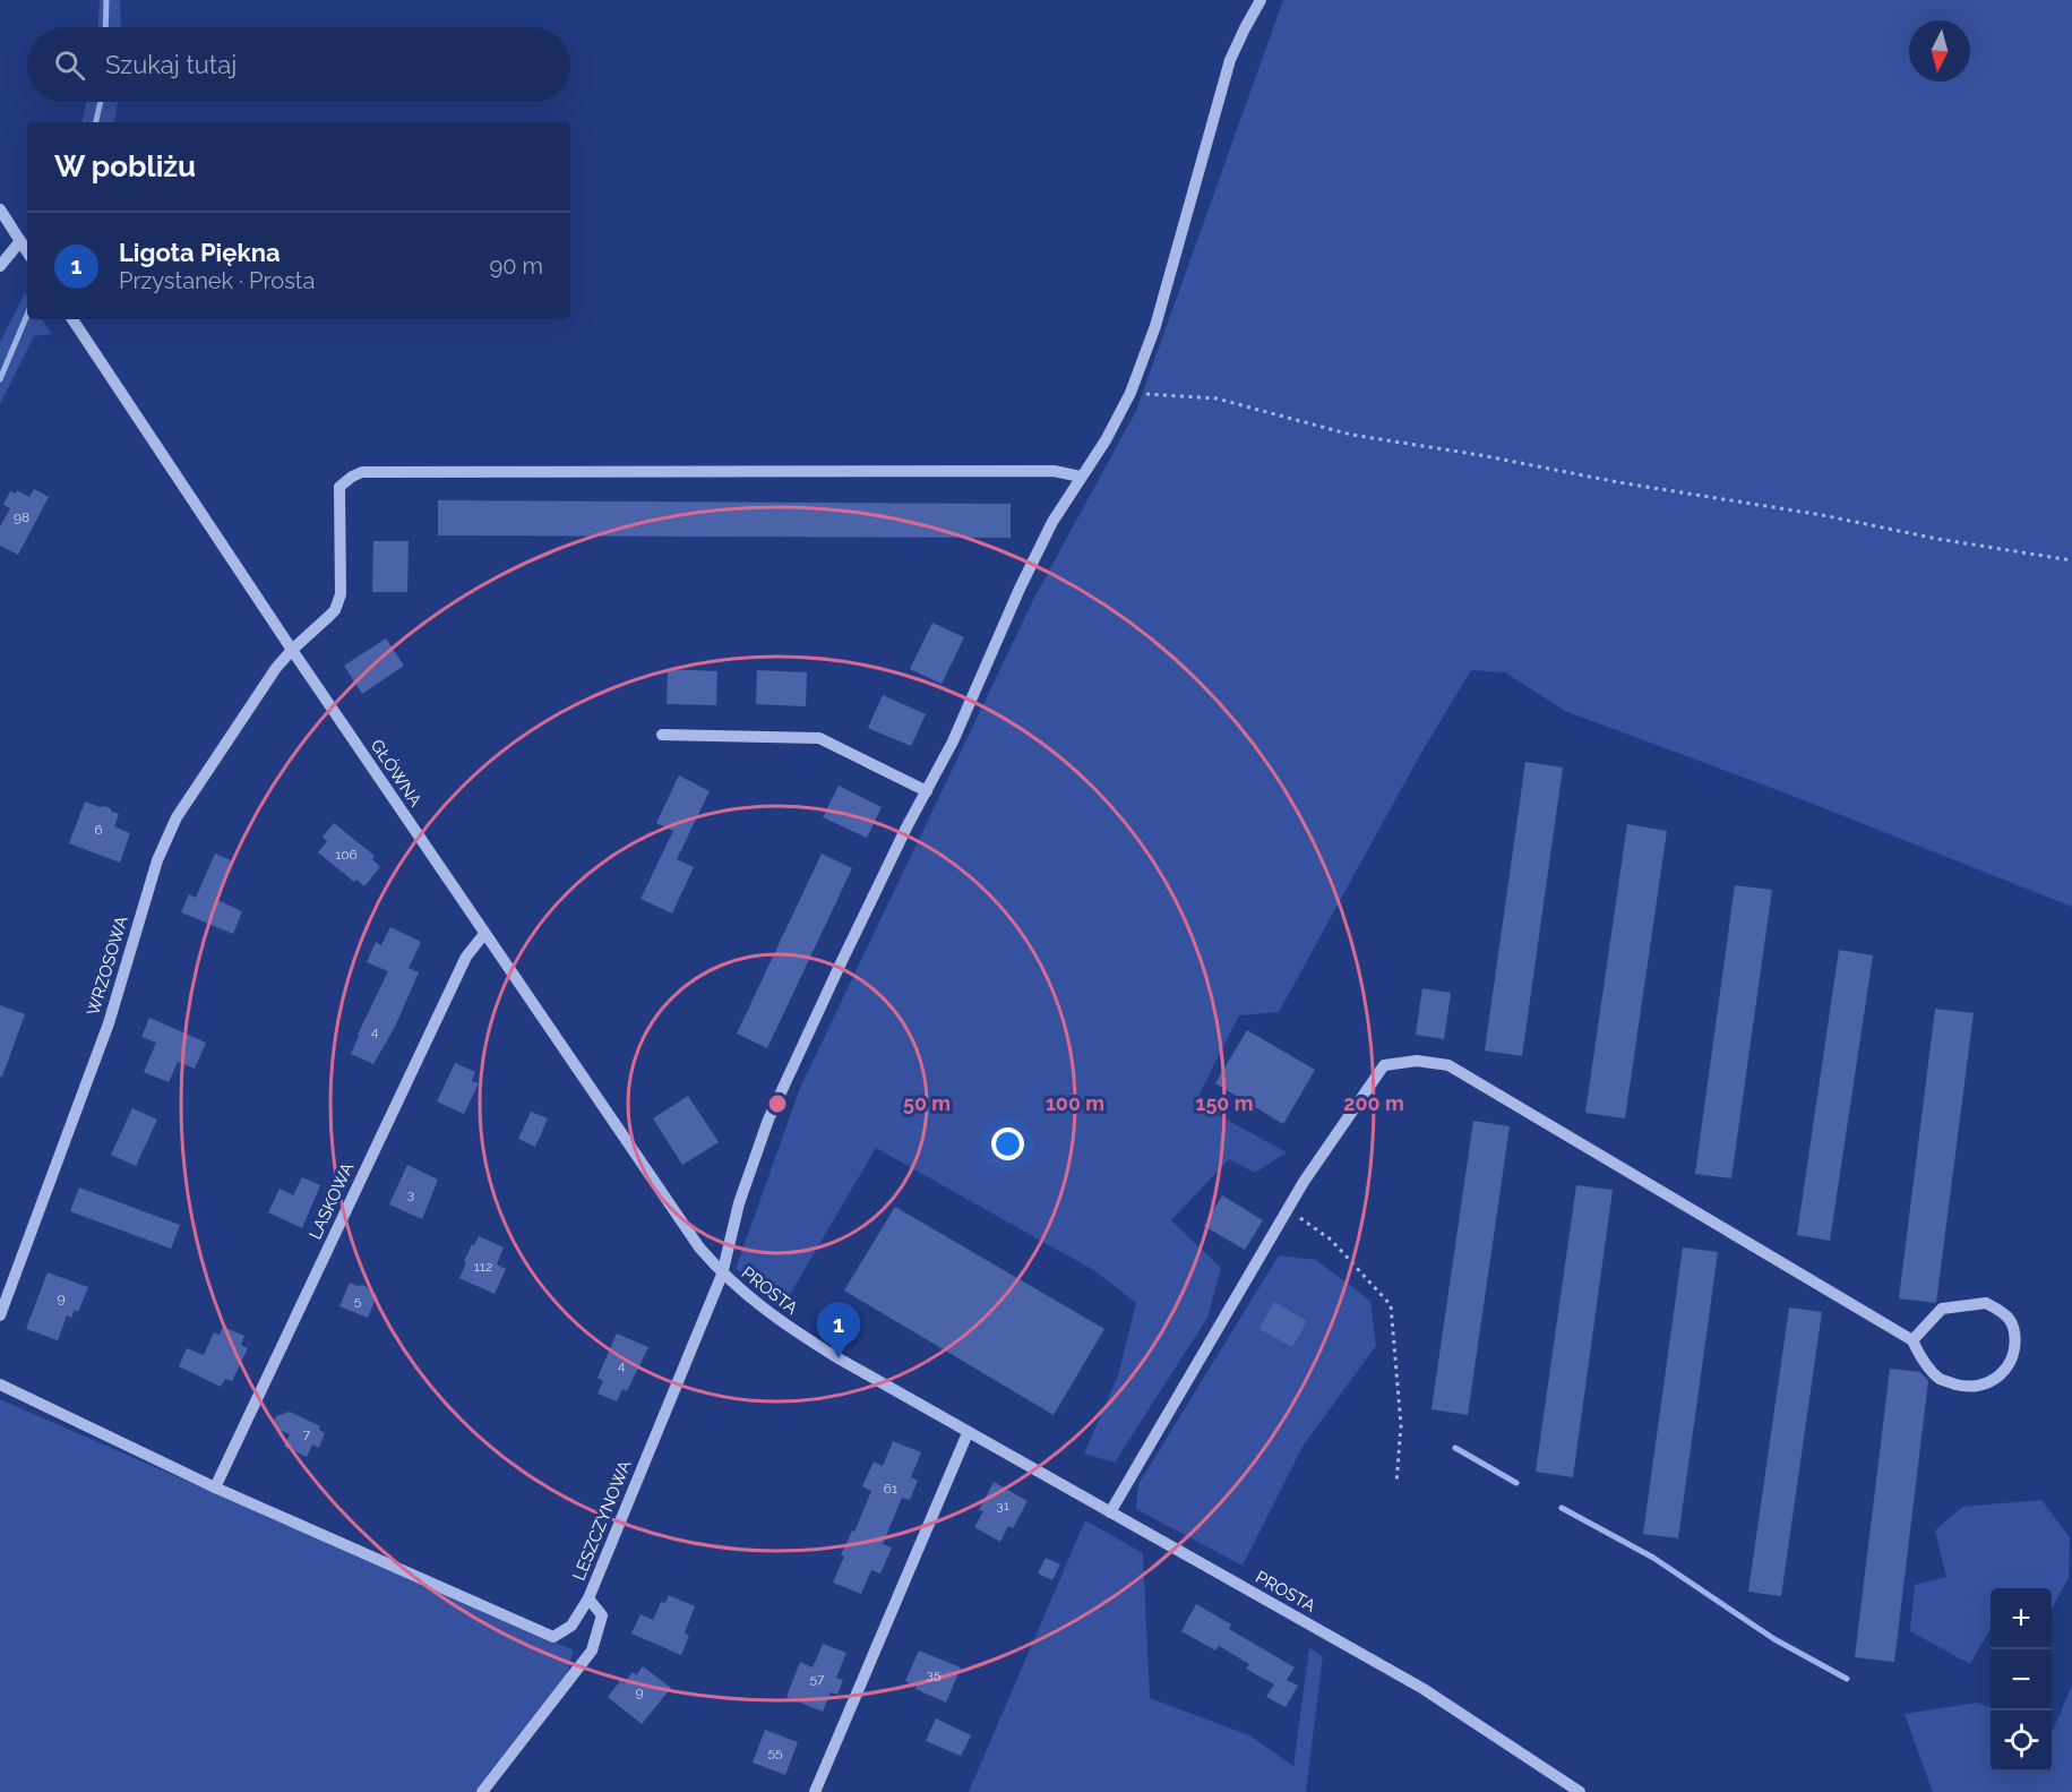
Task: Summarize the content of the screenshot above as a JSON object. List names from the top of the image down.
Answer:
{
  "streets": {
    "street": [
      "GŁÓWNA",
      "WRZOSOWA",
      "LASKOWA",
      "PROSTA",
      "LESZCZYNOWA"
    ]
  },
  "crossings": [
    ["GŁÓWNA", "WRZOSOWA"],
    ["GŁÓWNA", "LASKOWA"],
    ["GŁÓWNA", "PROSTA"],
    ["WRZOSOWA", "LESZCZYNOWA"],
    ["PROSTA", "LESZCZYNOWA"]
  ],
  "house_numbers": [
    "98",
    "6",
    "106",
    "4",
    "3",
    "112",
    "9",
    "5",
    "4",
    "7",
    "61",
    "31",
    "35",
    "57",
    "9",
    "55"
  ],
  "north": "bottom",
  "page": {
    "search": "Szukaj tutaj",
    "heading": "W pobliżu",
    "list": [
      {
        "mark": "1",
        "name": "Ligota Piękna",
        "note": "Przystanek · Prosta",
        "value": "90 m"
      }
    ],
    "pins": "1",
    "map_buttons": ["+", "−"]
  },
  "rings": [
    "50 m",
    "100 m",
    "150 m",
    "200 m"
  ]
}
